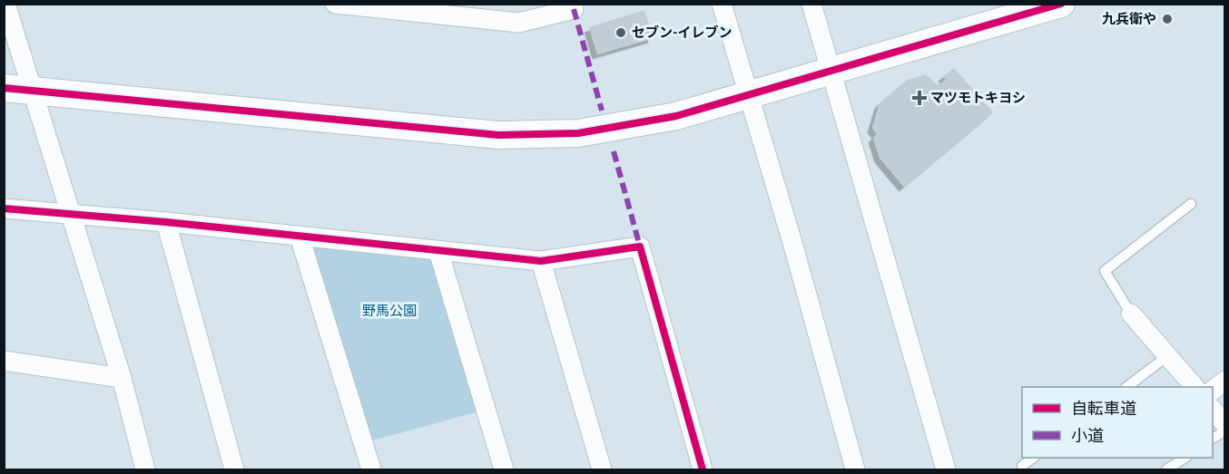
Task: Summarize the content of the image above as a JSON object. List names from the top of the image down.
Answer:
{
  "parks": ["野馬公園"],
  "places": {
    "other": ["九兵衛や", "セブン-イレブン"],
    "health": ["マツモトキヨシ"]
  },
  "legend": ["自転車道", "小道"]
}
